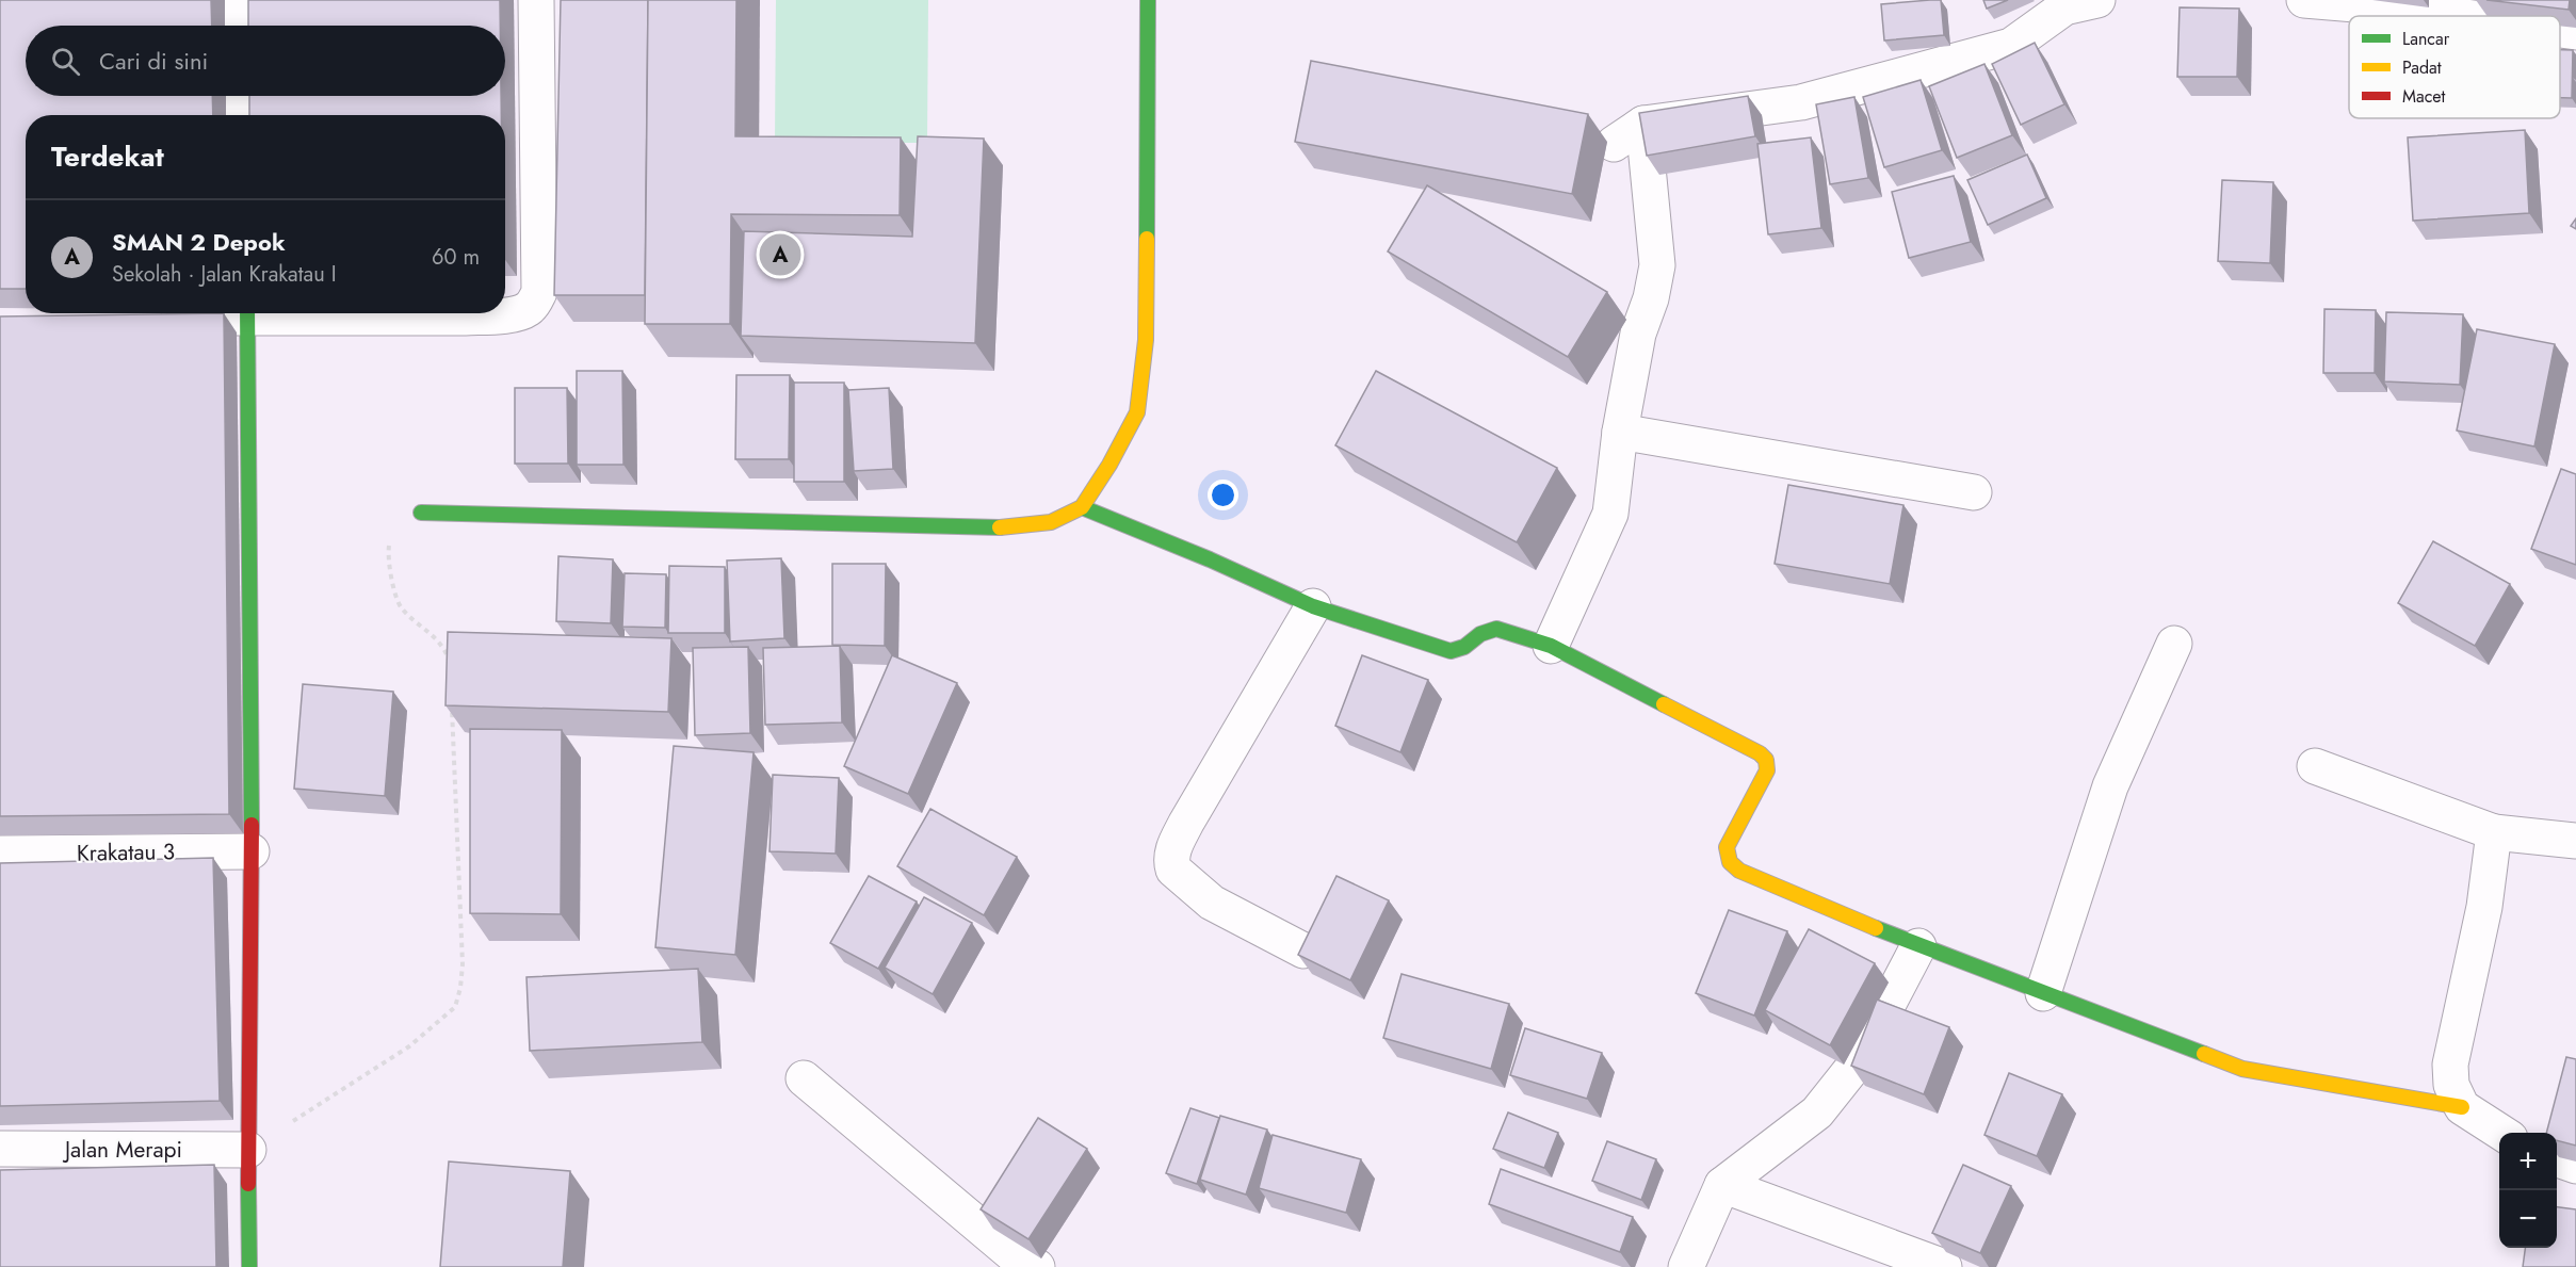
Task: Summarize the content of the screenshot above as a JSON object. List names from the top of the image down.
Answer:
{
  "streets": {
    "street": ["Krakatau 3", "Jalan Merapi"]
  },
  "legend": ["Lancar", "Padat", "Macet"],
  "page": {
    "search": "Cari di sini",
    "heading": "Terdekat",
    "list": [
      {
        "mark": "A",
        "name": "SMAN 2 Depok",
        "note": "Sekolah · Jalan Krakatau I",
        "value": "60 m"
      }
    ],
    "pins": "A",
    "map_buttons": ["+", "−"]
  }
}
